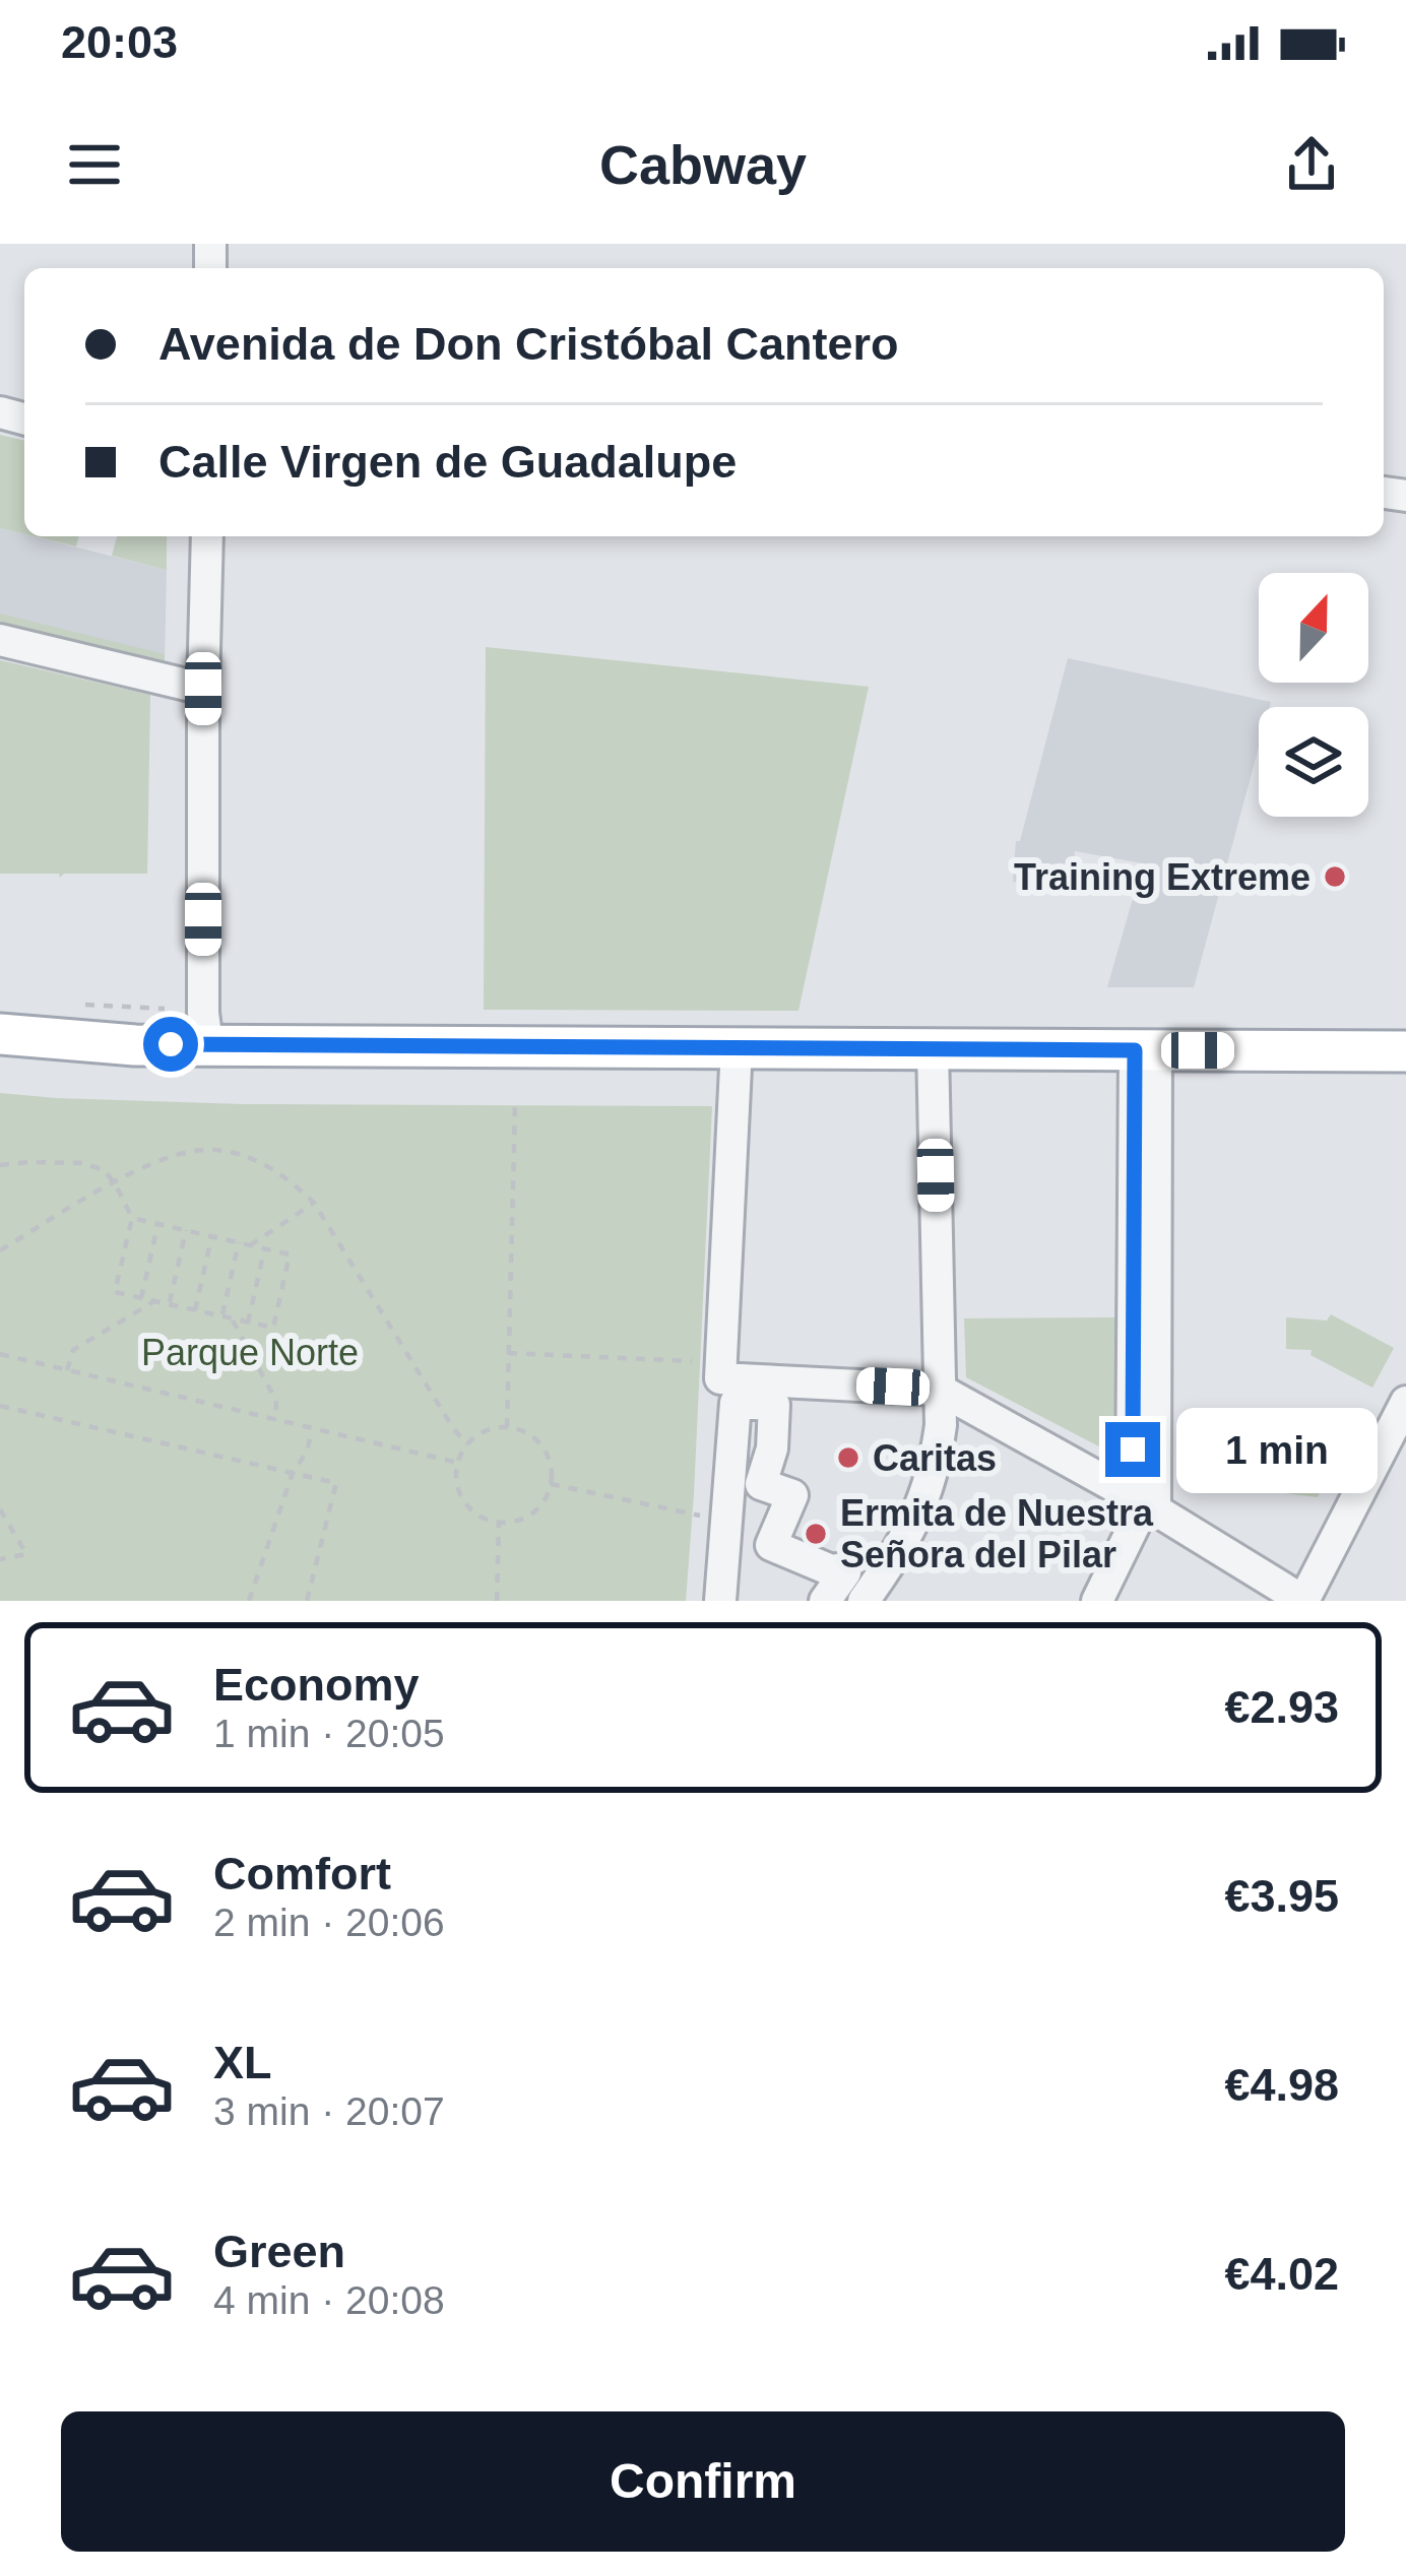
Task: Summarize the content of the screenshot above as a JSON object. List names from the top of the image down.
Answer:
{
  "parks": ["Parque Norte"],
  "places": ["Training Extreme", "Caritas", "Ermita de Nuestra Señora del Pilar"],
  "north": "top",
  "page": {
    "status": "20:03",
    "header": "Cabway",
    "banner": ["Avenida de Don Cristóbal Cantero", "Calle Virgen de Guadalupe"],
    "bubble": "1 min",
    "list": [
      {
        "name": "Economy",
        "note": "1 min · 20:05",
        "value": "€2.93"
      },
      {
        "name": "Comfort",
        "note": "2 min · 20:06",
        "value": "€3.95"
      },
      {
        "name": "XL",
        "note": "3 min · 20:07",
        "value": "€4.98"
      },
      {
        "name": "Green",
        "note": "4 min · 20:08",
        "value": "€4.02"
      }
    ],
    "buttons": "Confirm"
  }
}
